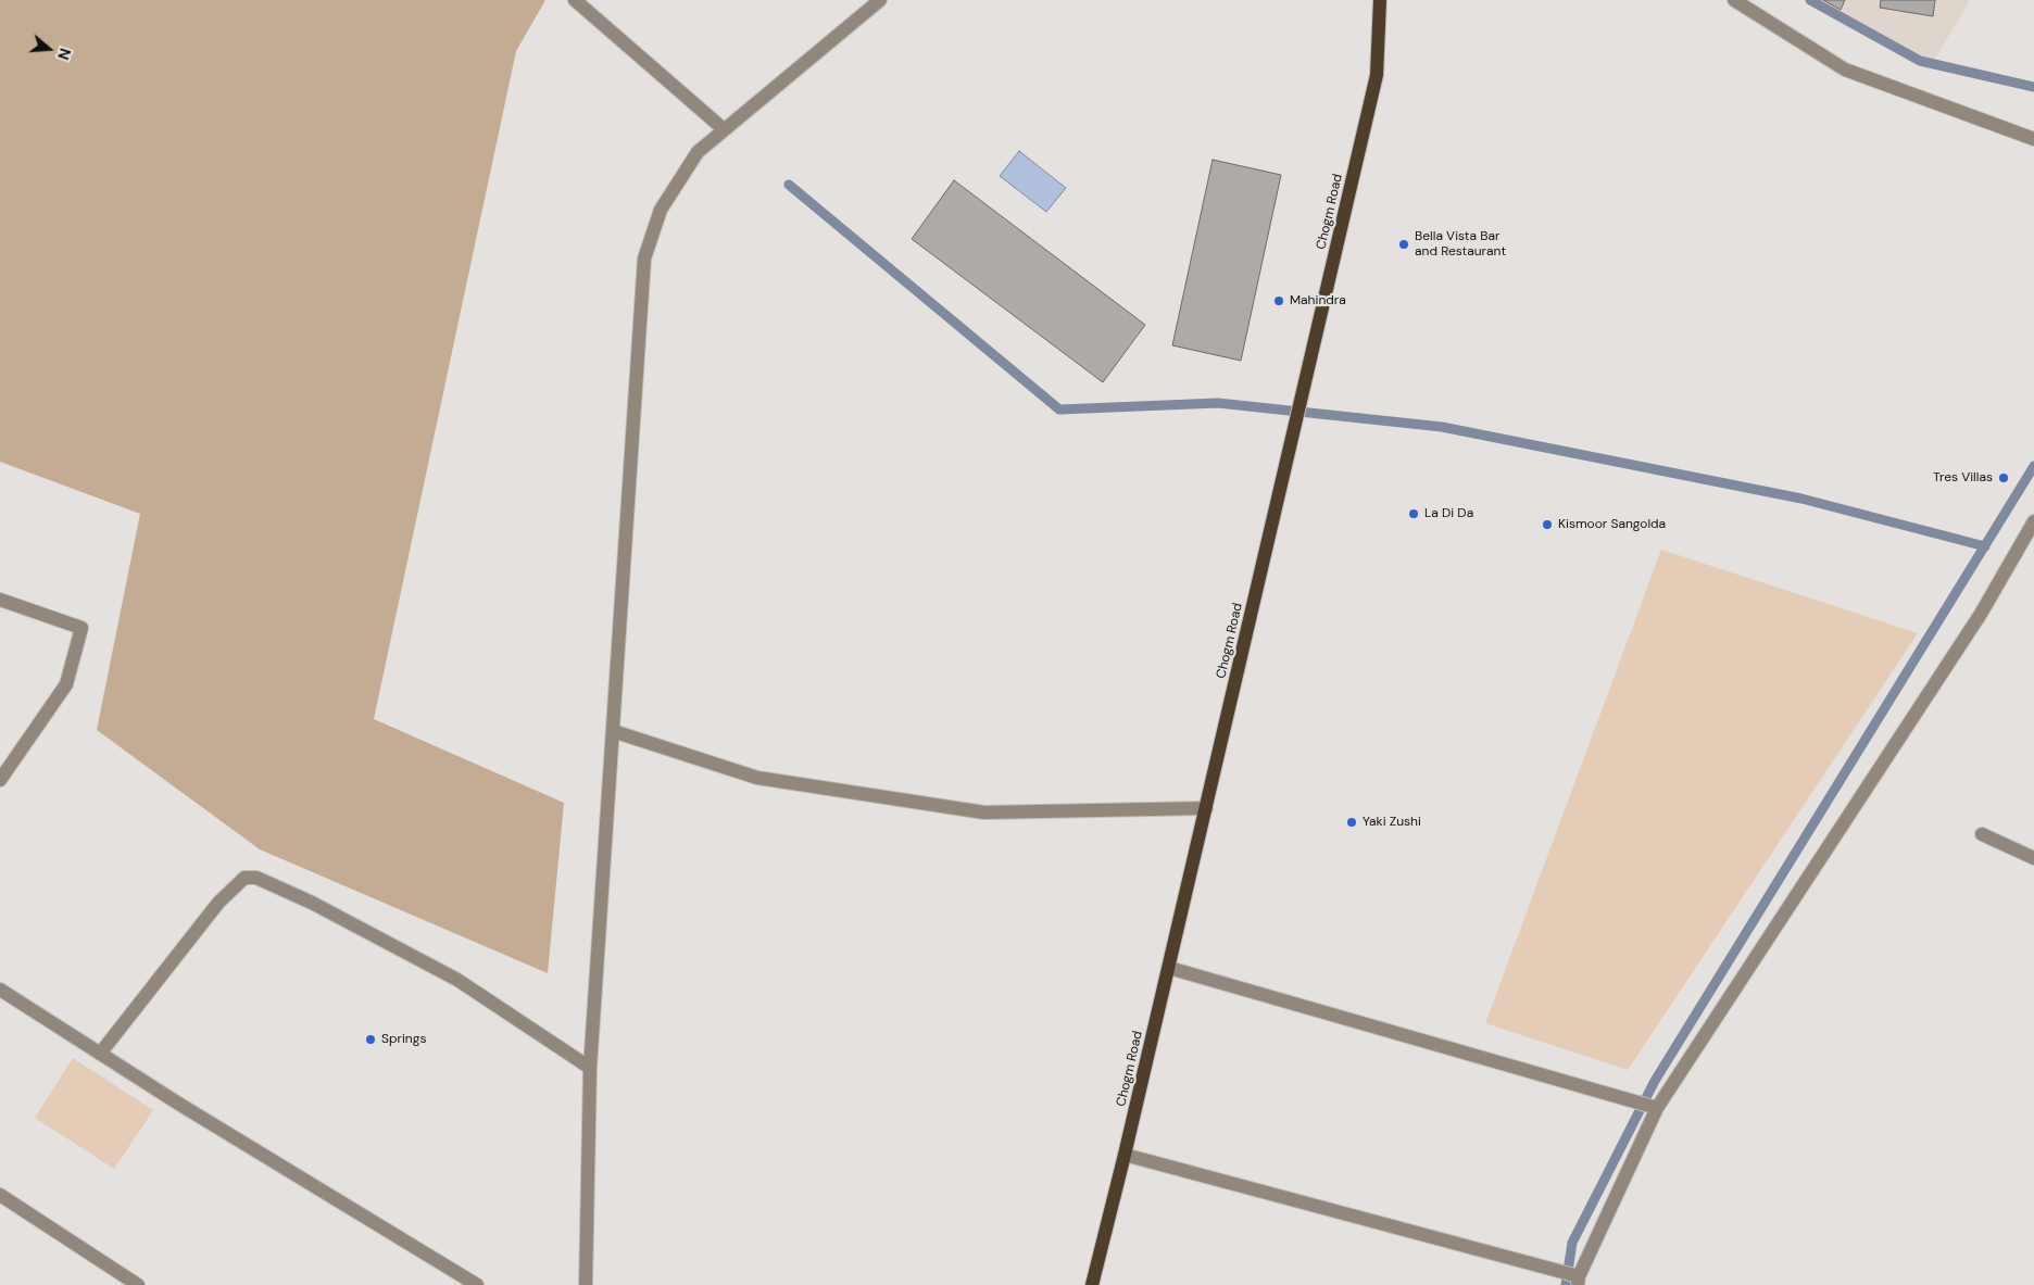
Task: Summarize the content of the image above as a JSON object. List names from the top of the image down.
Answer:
{
  "streets": {
    "main road": ["Chogm Road"]
  },
  "places": [
    "Bella Vista Bar and Restaurant",
    "Mahindra",
    "Tres Villas",
    "La Di Da",
    "Kismoor Sangolda",
    "Yaki Zushi",
    "Springs"
  ],
  "north": "right"
}
